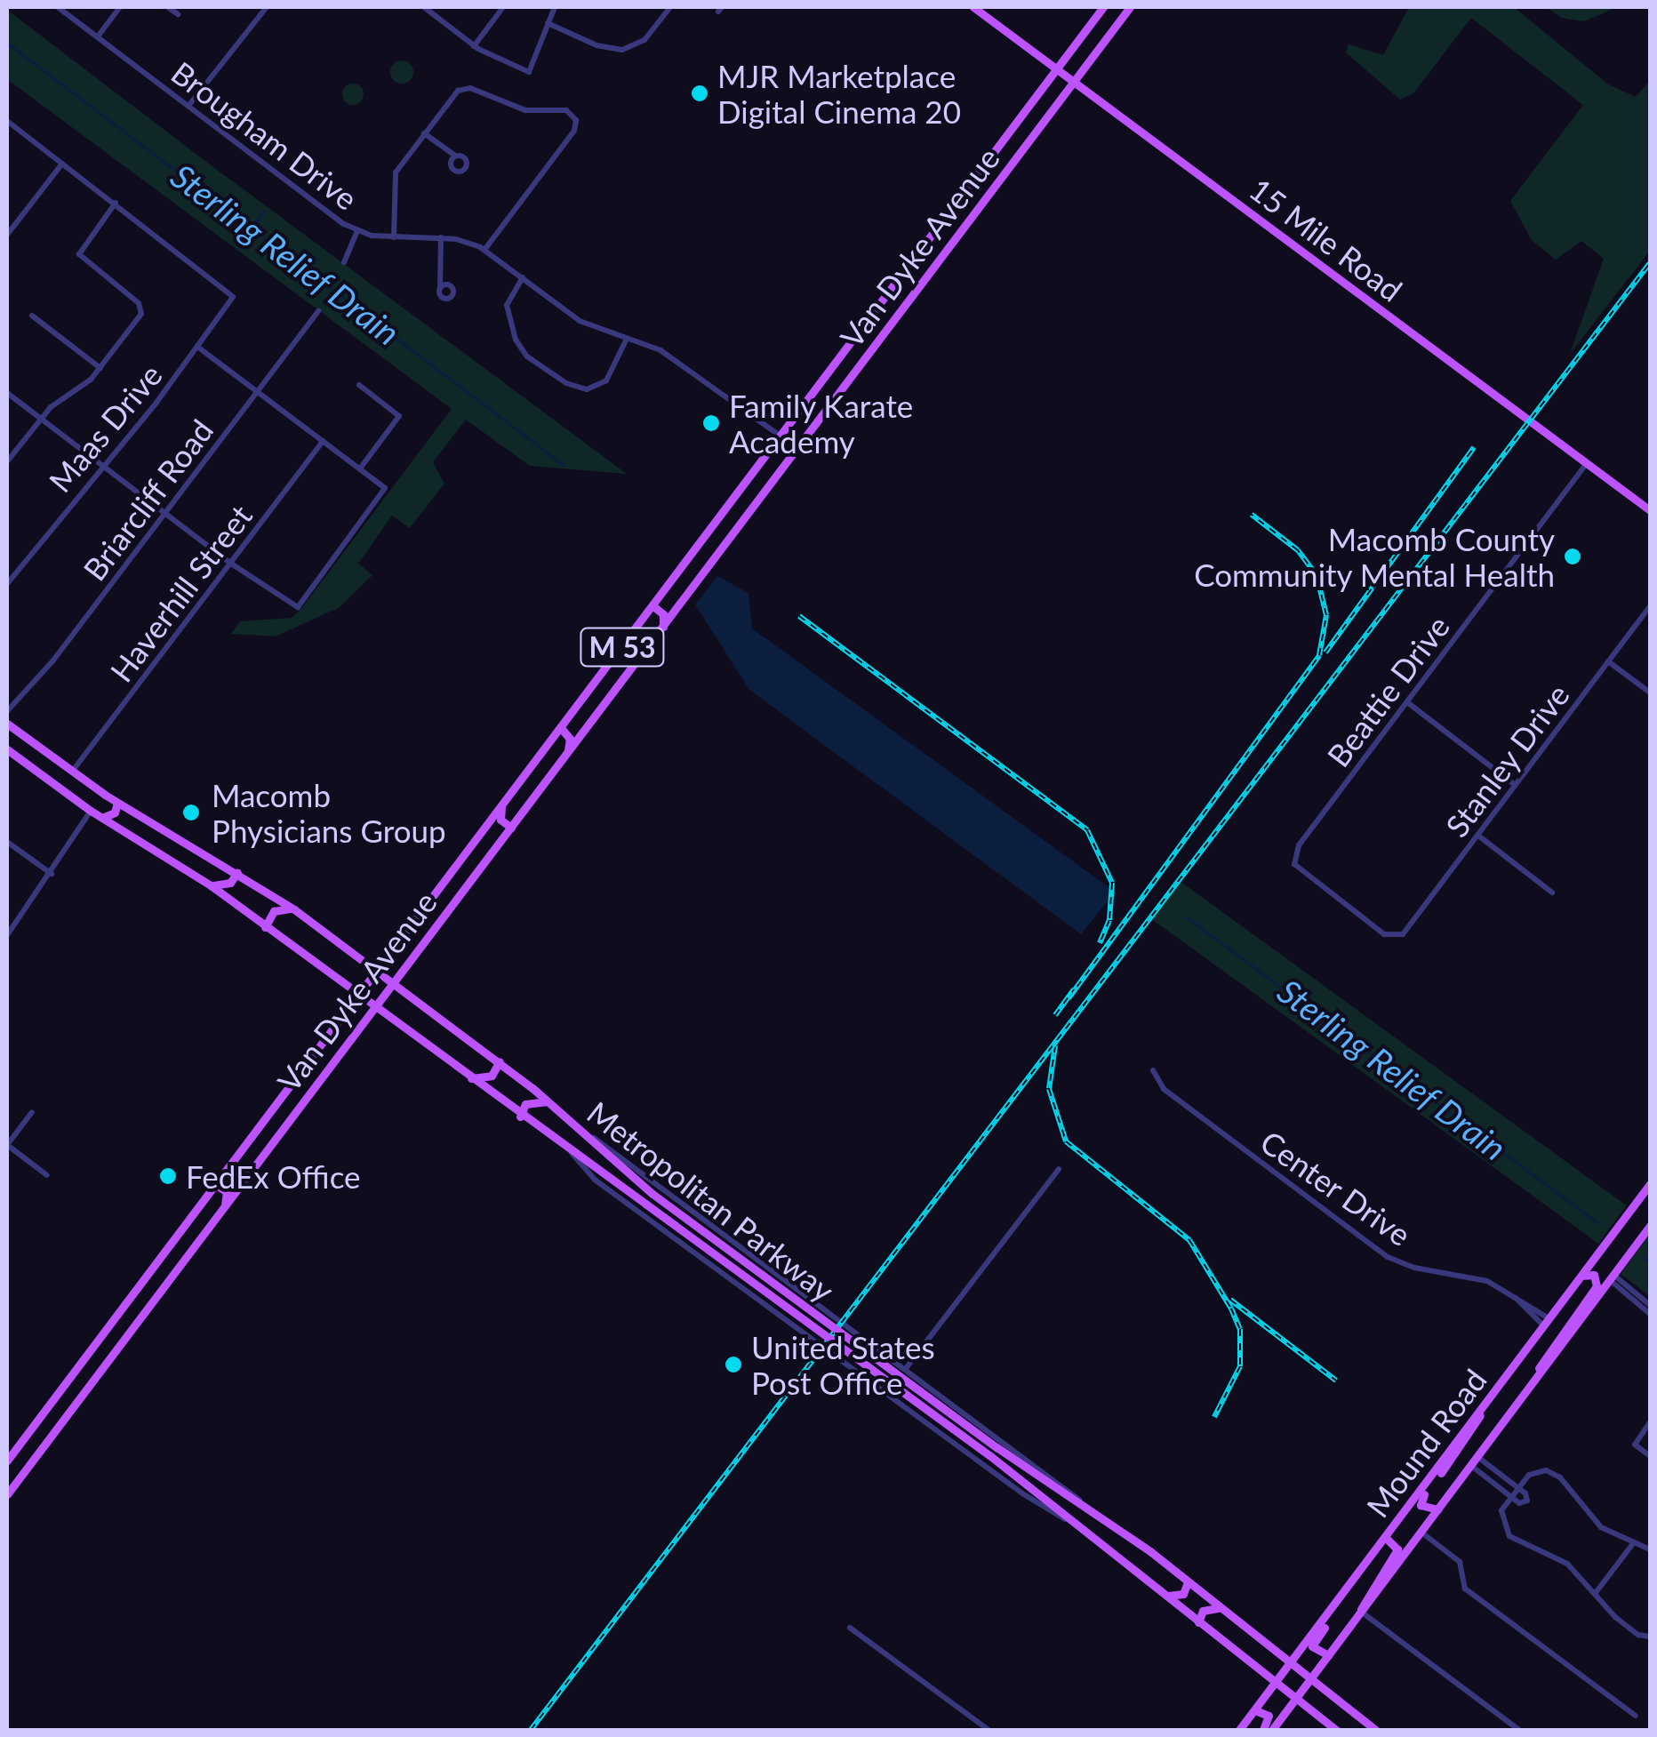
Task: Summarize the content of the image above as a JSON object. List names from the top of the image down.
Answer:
{
  "streets": {
    "main road": [
      "15 Mile Road",
      "Van Dyke Avenue",
      "M 53",
      "Metropolitan Parkway",
      "Mound Road"
    ],
    "street": [
      "Brougham Drive",
      "Maas Drive",
      "Briarcliff Road",
      "Haverhill Street",
      "Beattie Drive",
      "Stanley Drive",
      "Center Drive"
    ]
  },
  "crossings": [
    ["Brougham Drive", "Van Dyke Avenue"],
    ["15 Mile Road", "Van Dyke Avenue"],
    ["15 Mile Road", "Beattie Drive"],
    ["Van Dyke Avenue", "Metropolitan Parkway"],
    ["Haverhill Street", "Metropolitan Parkway"],
    ["Beattie Drive", "Stanley Drive"],
    ["Center Drive", "Mound Road"],
    ["Metropolitan Parkway", "Mound Road"]
  ],
  "water": ["Sterling Relief Drain"],
  "places": [
    "MJR Marketplace Digital Cinema 20",
    "Family Karate Academy",
    "Macomb County Community Mental Health",
    "Macomb Physicians Group",
    "FedEx Office",
    "United States Post Office"
  ]
}
